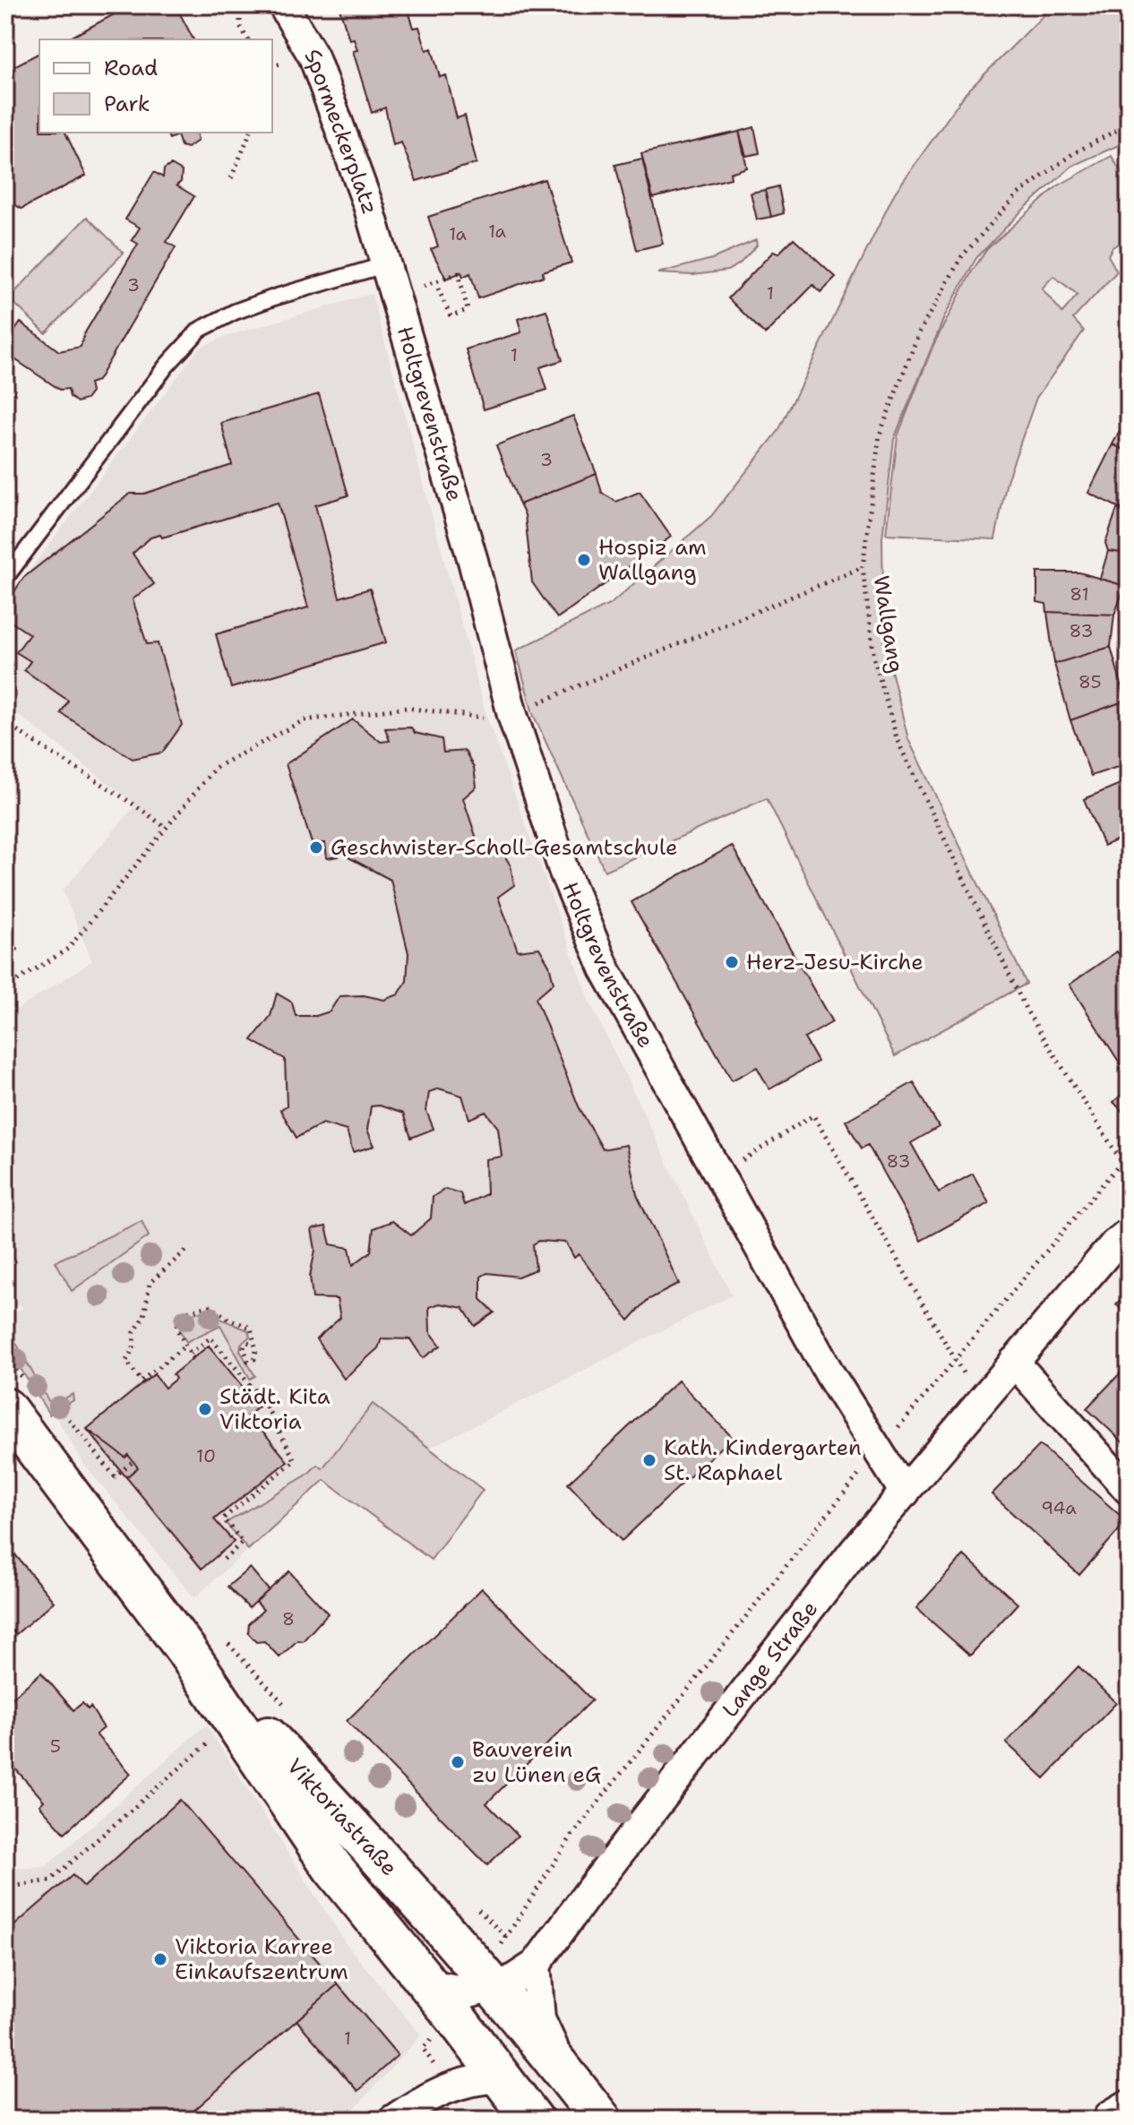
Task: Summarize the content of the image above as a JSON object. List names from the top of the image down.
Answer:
{
  "streets": {
    "main road": ["Viktoriastraße"],
    "street": ["Spormeckerplatz", "Holtgrevenstraße", "Lange Straße"],
    "path": ["Wallgang"]
  },
  "crossings": [
    ["Spormeckerplatz", "Holtgrevenstraße"],
    ["Holtgrevenstraße", "Lange Straße"],
    ["Lange Straße", "Viktoriastraße"]
  ],
  "places": [
    "Hospiz am Wallgang",
    "Geschwister-Scholl-Gesamtschule",
    "Herz-Jesu-Kirche",
    "Städt. Kita Viktoria",
    "Kath. Kindergarten St. Raphael",
    "Bauverein zu Lünen eG",
    "Viktoria Karree Einkaufszentrum"
  ],
  "house_numbers": [
    "1a",
    "1a",
    "3",
    "1",
    "1",
    "3",
    "81",
    "83",
    "85",
    "83",
    "10",
    "94a",
    "8",
    "5",
    "1"
  ],
  "legend": ["Road", "Park"]
}
